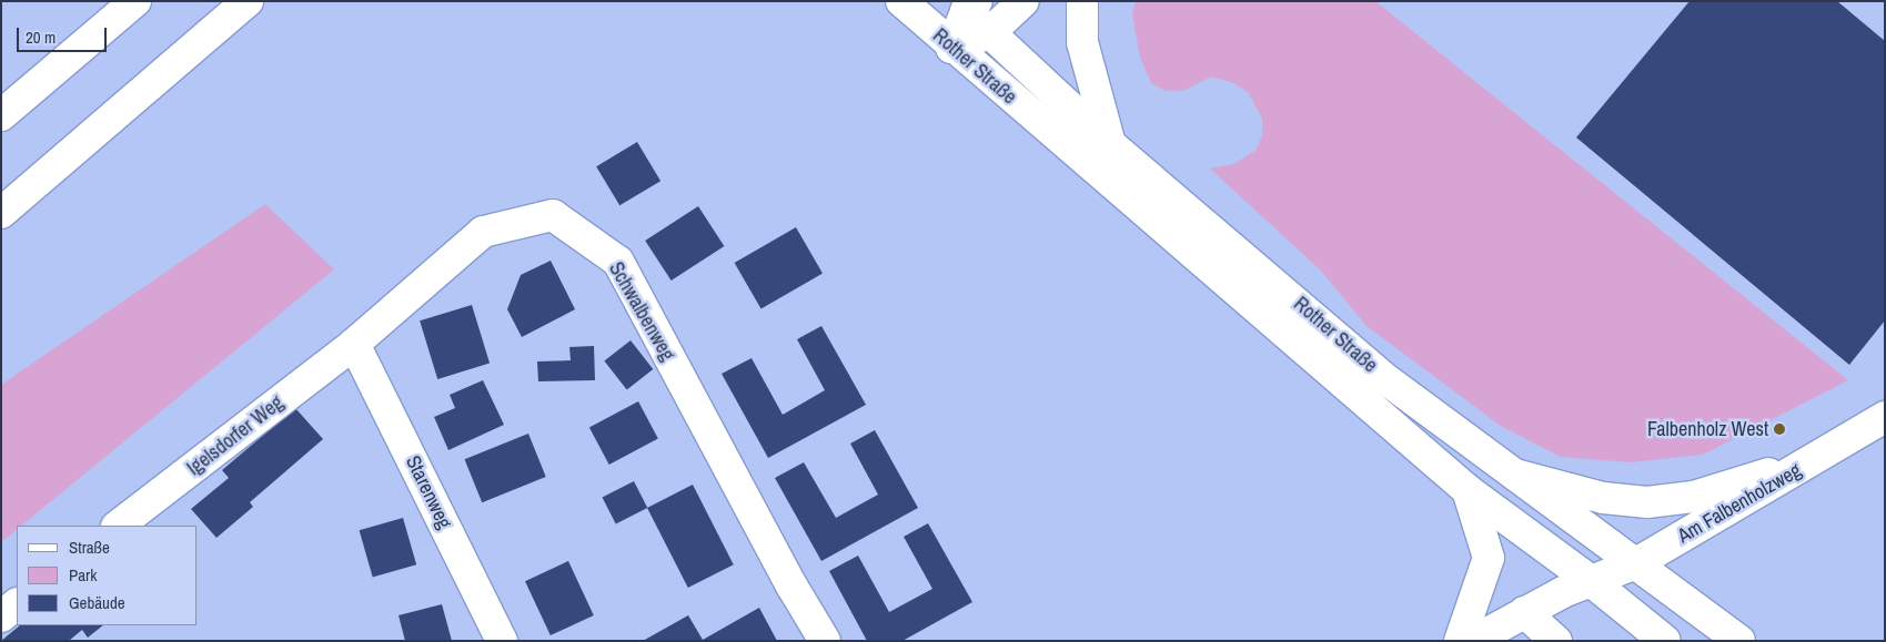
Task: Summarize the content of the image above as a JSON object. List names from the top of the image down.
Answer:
{
  "streets": {
    "main road": [
      "Rother Straße",
      "Schwalbenweg",
      "Igelsdorfer Weg",
      "Starenweg",
      "Am Falbenholzweg"
    ]
  },
  "crossings": [
    ["Rother Straße", "Am Falbenholzweg"],
    ["Schwalbenweg", "Igelsdorfer Weg"],
    ["Schwalbenweg", "Starenweg"],
    ["Igelsdorfer Weg", "Starenweg"]
  ],
  "places": ["Falbenholz West"],
  "legend": ["Straße", "Park", "Gebäude"],
  "scale_bar": "20 m"
}
